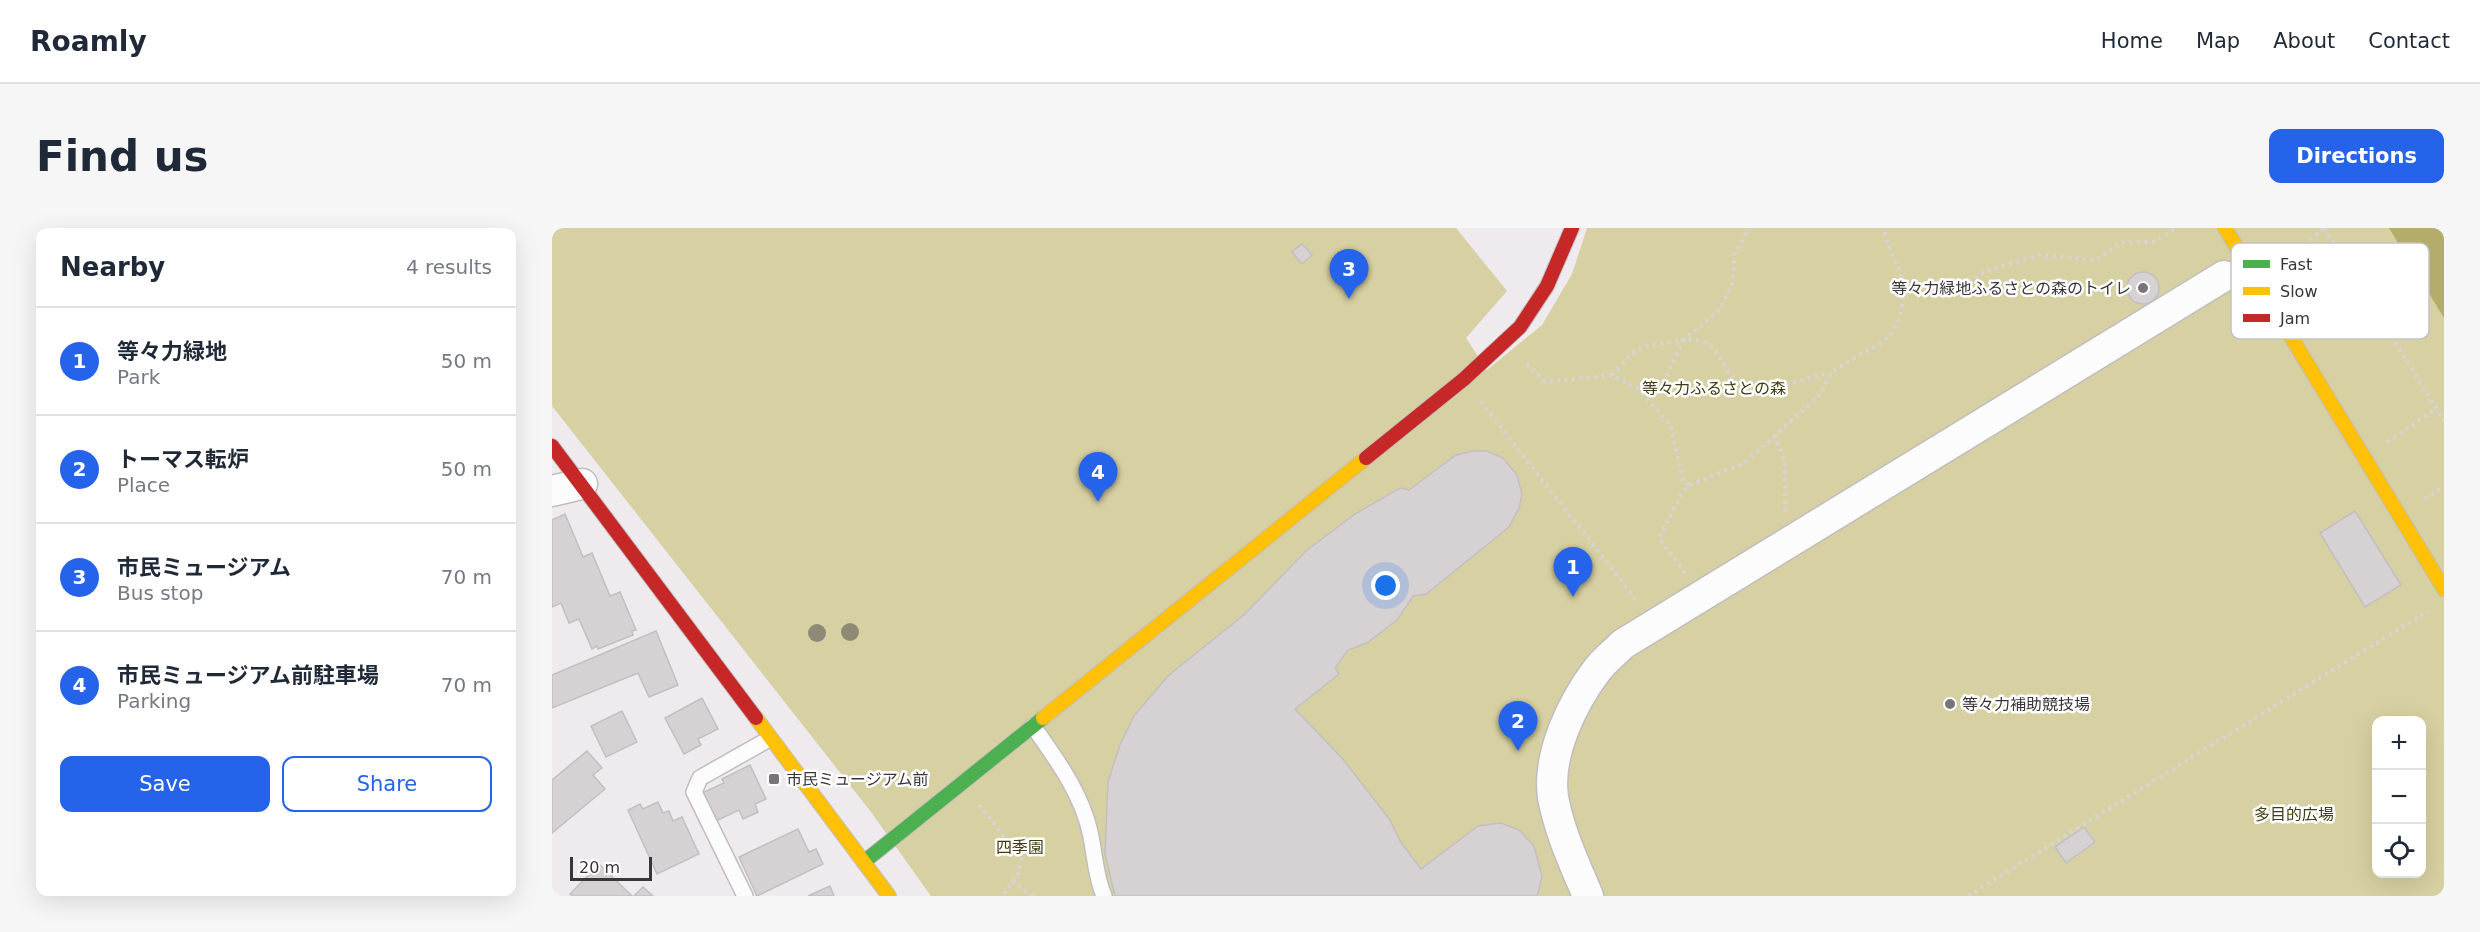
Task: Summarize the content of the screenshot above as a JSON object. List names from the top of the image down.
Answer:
{
  "parks": ["等々力ふるさとの森", "多目的広場", "四季園"],
  "places": {
    "other": ["等々力緑地ふるさとの森のトイレ", "等々力補助競技場"],
    "transit": ["市民ミュージアム前"]
  },
  "legend": ["Fast", "Slow", "Jam"],
  "scale_bar": "20 m",
  "page": {
    "header": "Roamly",
    "nav": [
      "Home",
      "Map",
      "About",
      "Contact"
    ],
    "buttons": [
      "Directions",
      ["Save", "Share"]
    ],
    "title": "Find us",
    "heading": ["Nearby", "4 results"],
    "pins": [
      "3",
      "4",
      "1",
      "2"
    ],
    "list": [
      {
        "mark": "1",
        "name": "等々力緑地",
        "note": "Park",
        "value": "50 m"
      },
      {
        "mark": "2",
        "name": "トーマス転炉",
        "note": "Place",
        "value": "50 m"
      },
      {
        "mark": "3",
        "name": "市民ミュージアム",
        "note": "Bus stop",
        "value": "70 m"
      },
      {
        "mark": "4",
        "name": "市民ミュージアム前駐車場",
        "note": "Parking",
        "value": "70 m"
      }
    ],
    "map_buttons": ["+", "−"],
    "scale": "20 m"
  }
}
